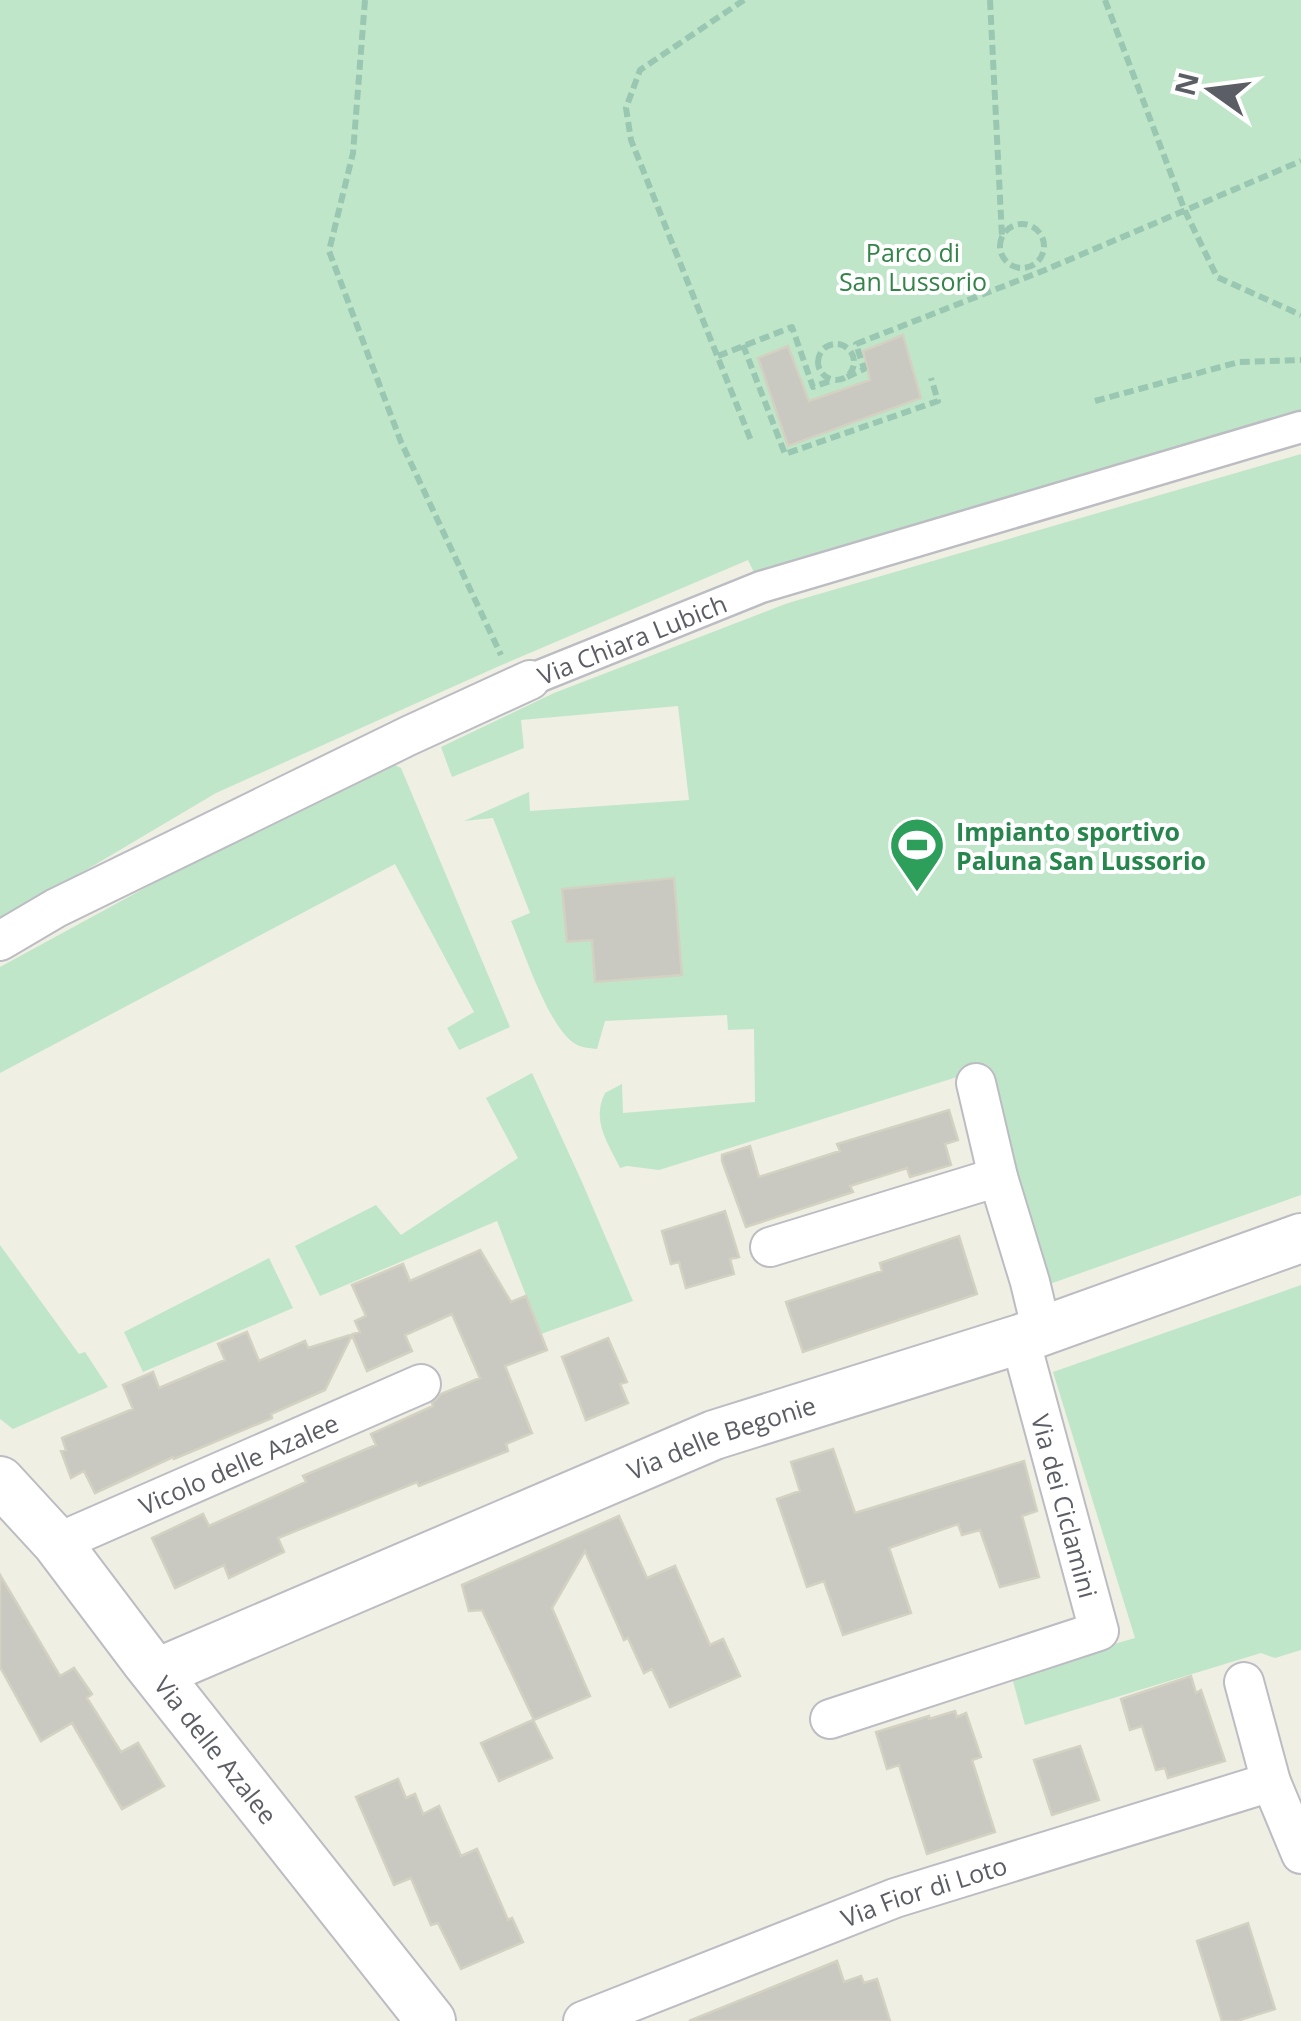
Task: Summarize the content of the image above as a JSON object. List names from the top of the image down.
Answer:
{
  "streets": {
    "street": [
      "Via Chiara Lubich",
      "Via delle Begonie",
      "Vicolo delle Azalee",
      "Via dei Ciclamini",
      "Via delle Azalee",
      "Via Fior di Loto"
    ]
  },
  "crossings": [
    ["Via delle Begonie", "Via dei Ciclamini"],
    ["Via delle Begonie", "Via delle Azalee"],
    ["Vicolo delle Azalee", "Via delle Azalee"]
  ],
  "parks": ["Parco di San Lussorio"],
  "places": {
    "sports": ["Impianto sportivo Paluna San Lussorio"]
  },
  "north": "left"
}
